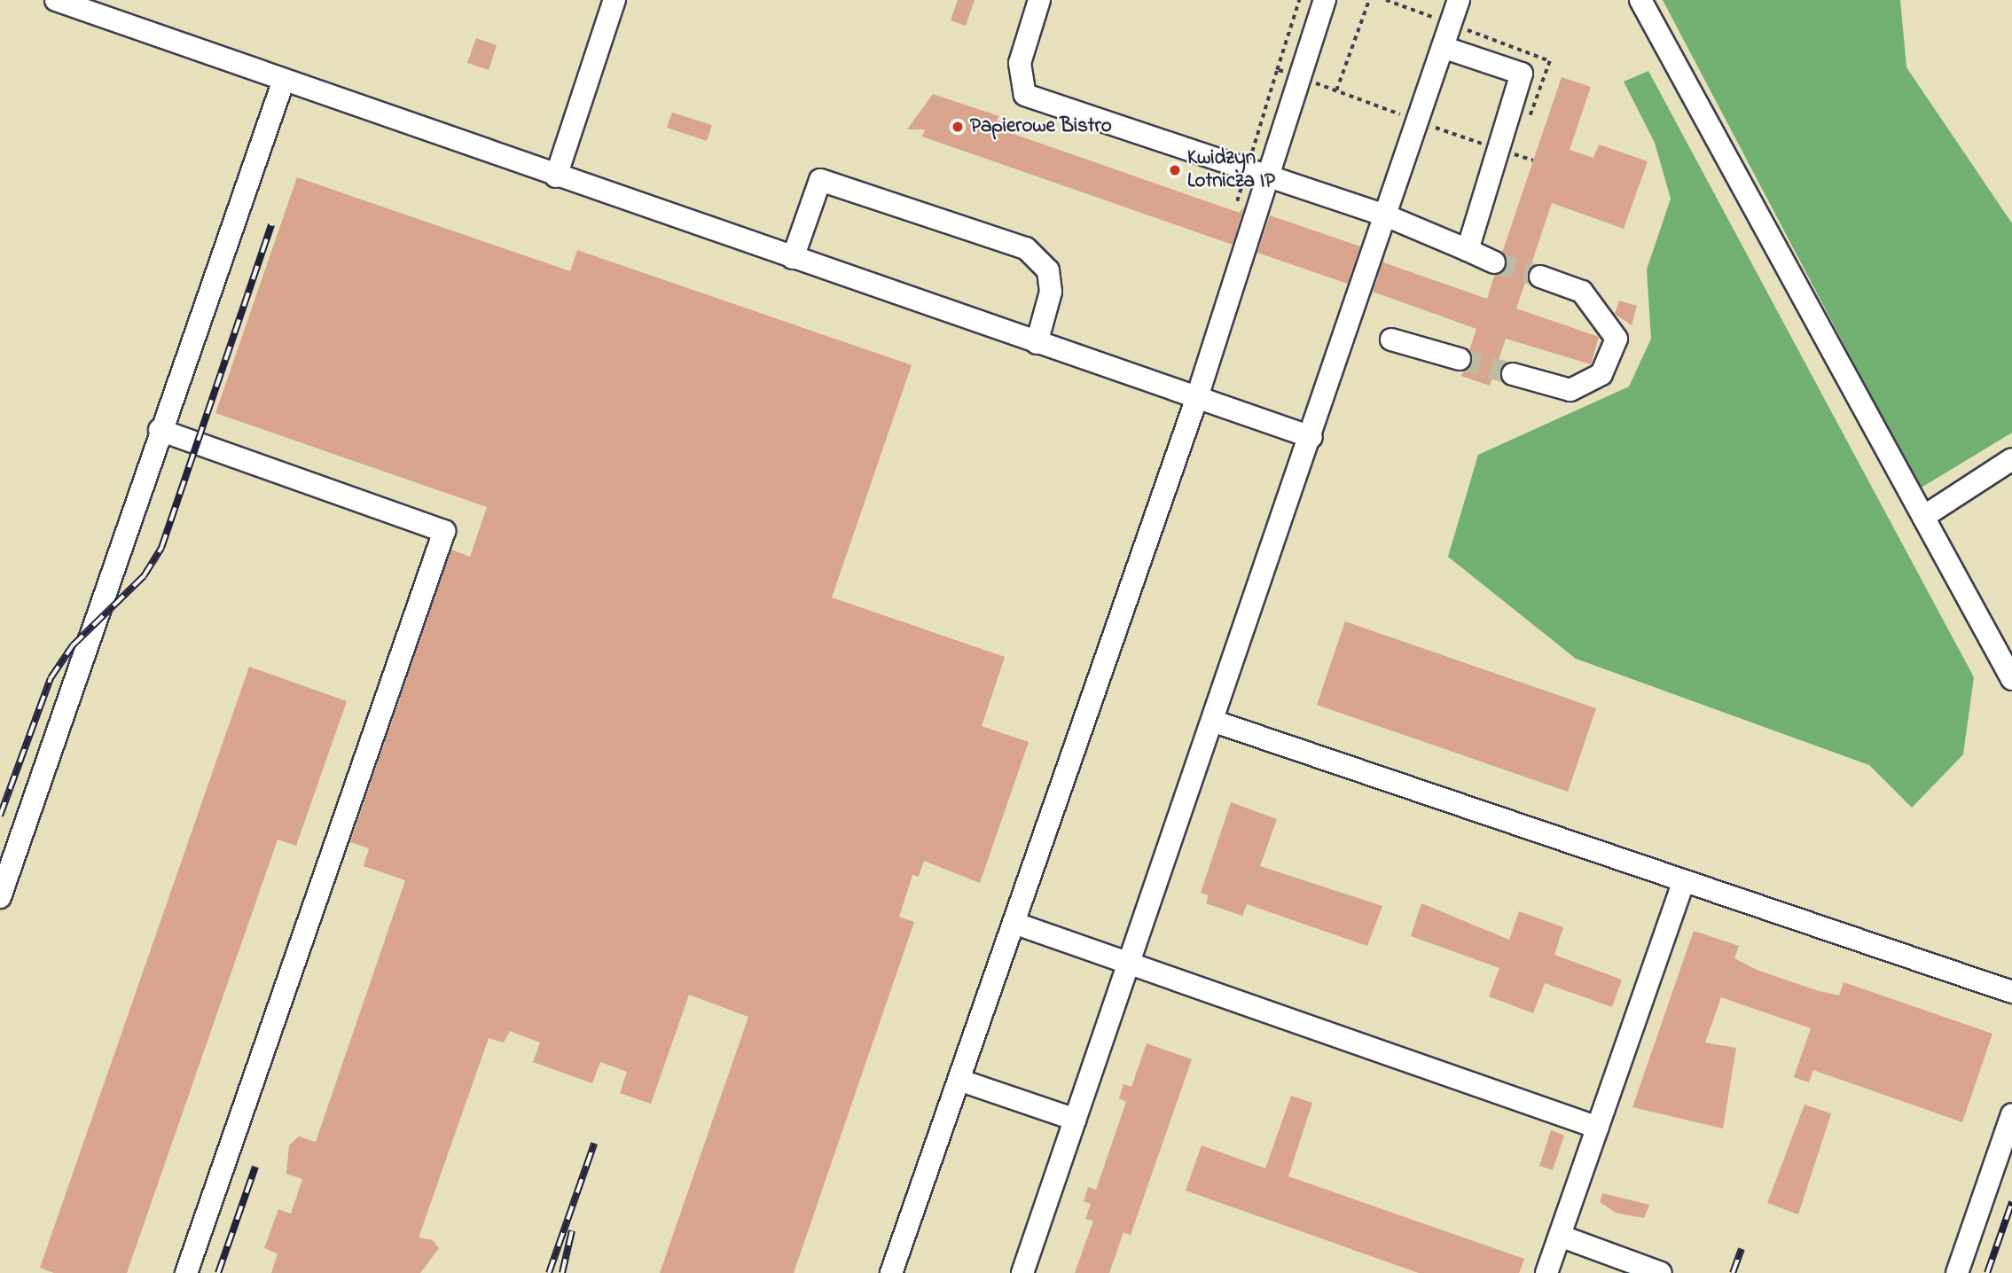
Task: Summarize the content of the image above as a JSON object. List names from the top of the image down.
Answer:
{
  "places": ["Papierowe Bistro", "Kwidzyn Lotnicza IP"]
}
